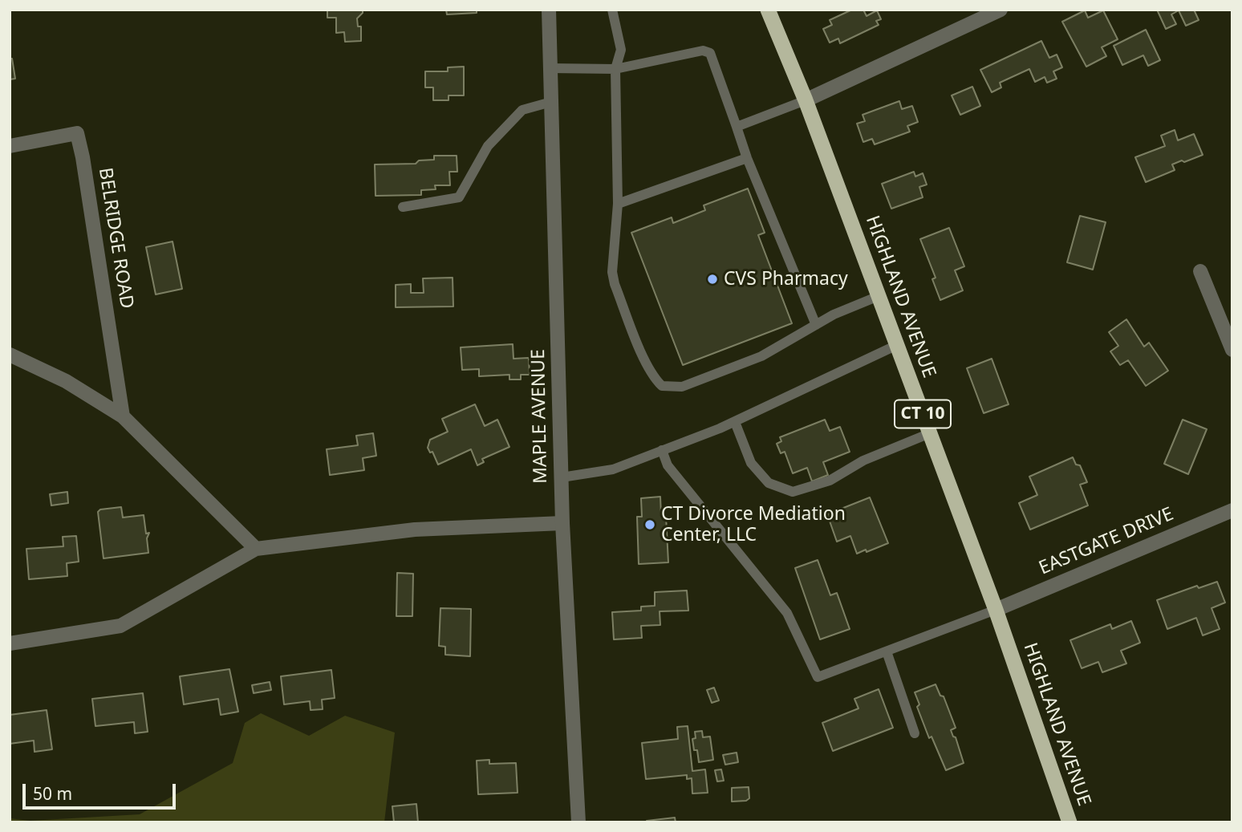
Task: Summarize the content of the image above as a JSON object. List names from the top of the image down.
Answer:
{
  "streets": {
    "highway": ["HIGHLAND AVENUE", "CT 10"],
    "street": ["BELRIDGE ROAD", "MAPLE AVENUE", "EASTGATE DRIVE"]
  },
  "crossings": [
    ["HIGHLAND AVENUE", "EASTGATE DRIVE"]
  ],
  "places": ["CVS Pharmacy", "CT Divorce Mediation Center, LLC"],
  "scale_bar": "50 m"
}
